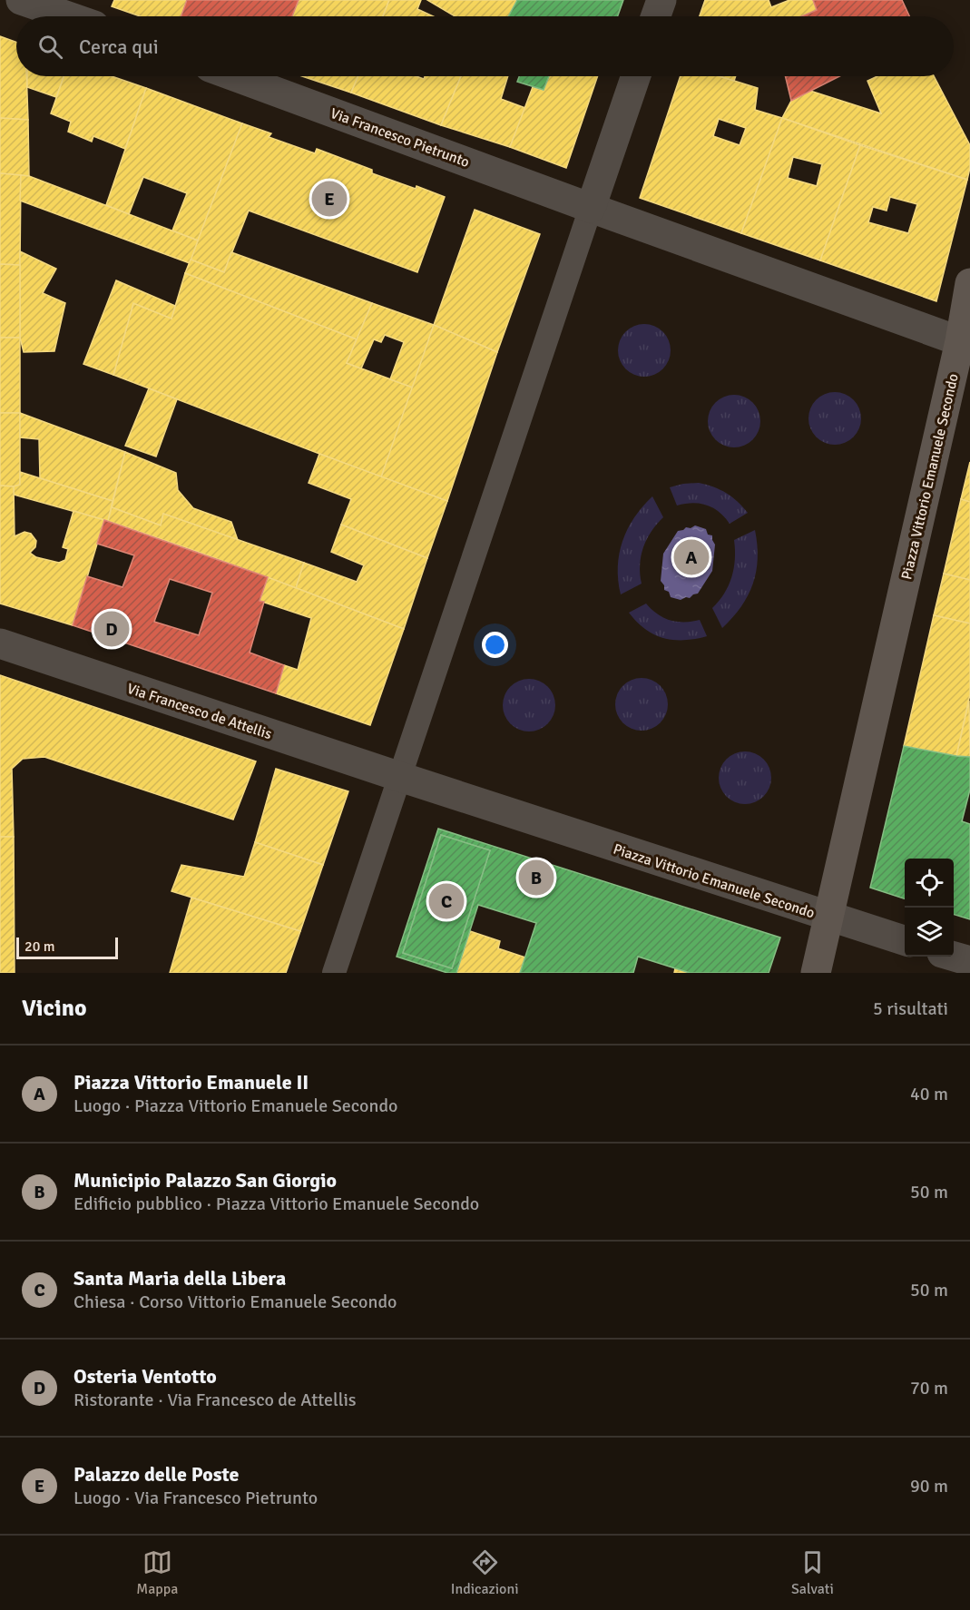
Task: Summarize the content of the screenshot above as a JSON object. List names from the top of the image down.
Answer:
{
  "streets": {
    "main road": ["Piazza Vittorio Emanuele Secondo"],
    "street": ["Via Francesco Pietrunto", "Via Francesco de Attellis"]
  },
  "crossings": [
    ["Piazza Vittorio Emanuele Secondo", "Via Francesco de Attellis"]
  ],
  "scale_bar": "20 m",
  "page": {
    "search": "Cerca qui",
    "pins": [
      "E",
      "A",
      "D",
      "B",
      "C"
    ],
    "scale": "20 m",
    "heading": ["Vicino", "5 risultati"],
    "list": [
      {
        "mark": "A",
        "name": "Piazza Vittorio Emanuele II",
        "note": "Luogo · Piazza Vittorio Emanuele Secondo",
        "value": "40 m"
      },
      {
        "mark": "B",
        "name": "Municipio Palazzo San Giorgio",
        "note": "Edificio pubblico · Piazza Vittorio Emanuele Secondo",
        "value": "50 m"
      },
      {
        "mark": "C",
        "name": "Santa Maria della Libera",
        "note": "Chiesa · Corso Vittorio Emanuele Secondo",
        "value": "50 m"
      },
      {
        "mark": "D",
        "name": "Osteria Ventotto",
        "note": "Ristorante · Via Francesco de Attellis",
        "value": "70 m"
      },
      {
        "mark": "E",
        "name": "Palazzo delle Poste",
        "note": "Luogo · Via Francesco Pietrunto",
        "value": "90 m"
      }
    ],
    "nav": ["Mappa", "Indicazioni", "Salvati"]
  }
}
